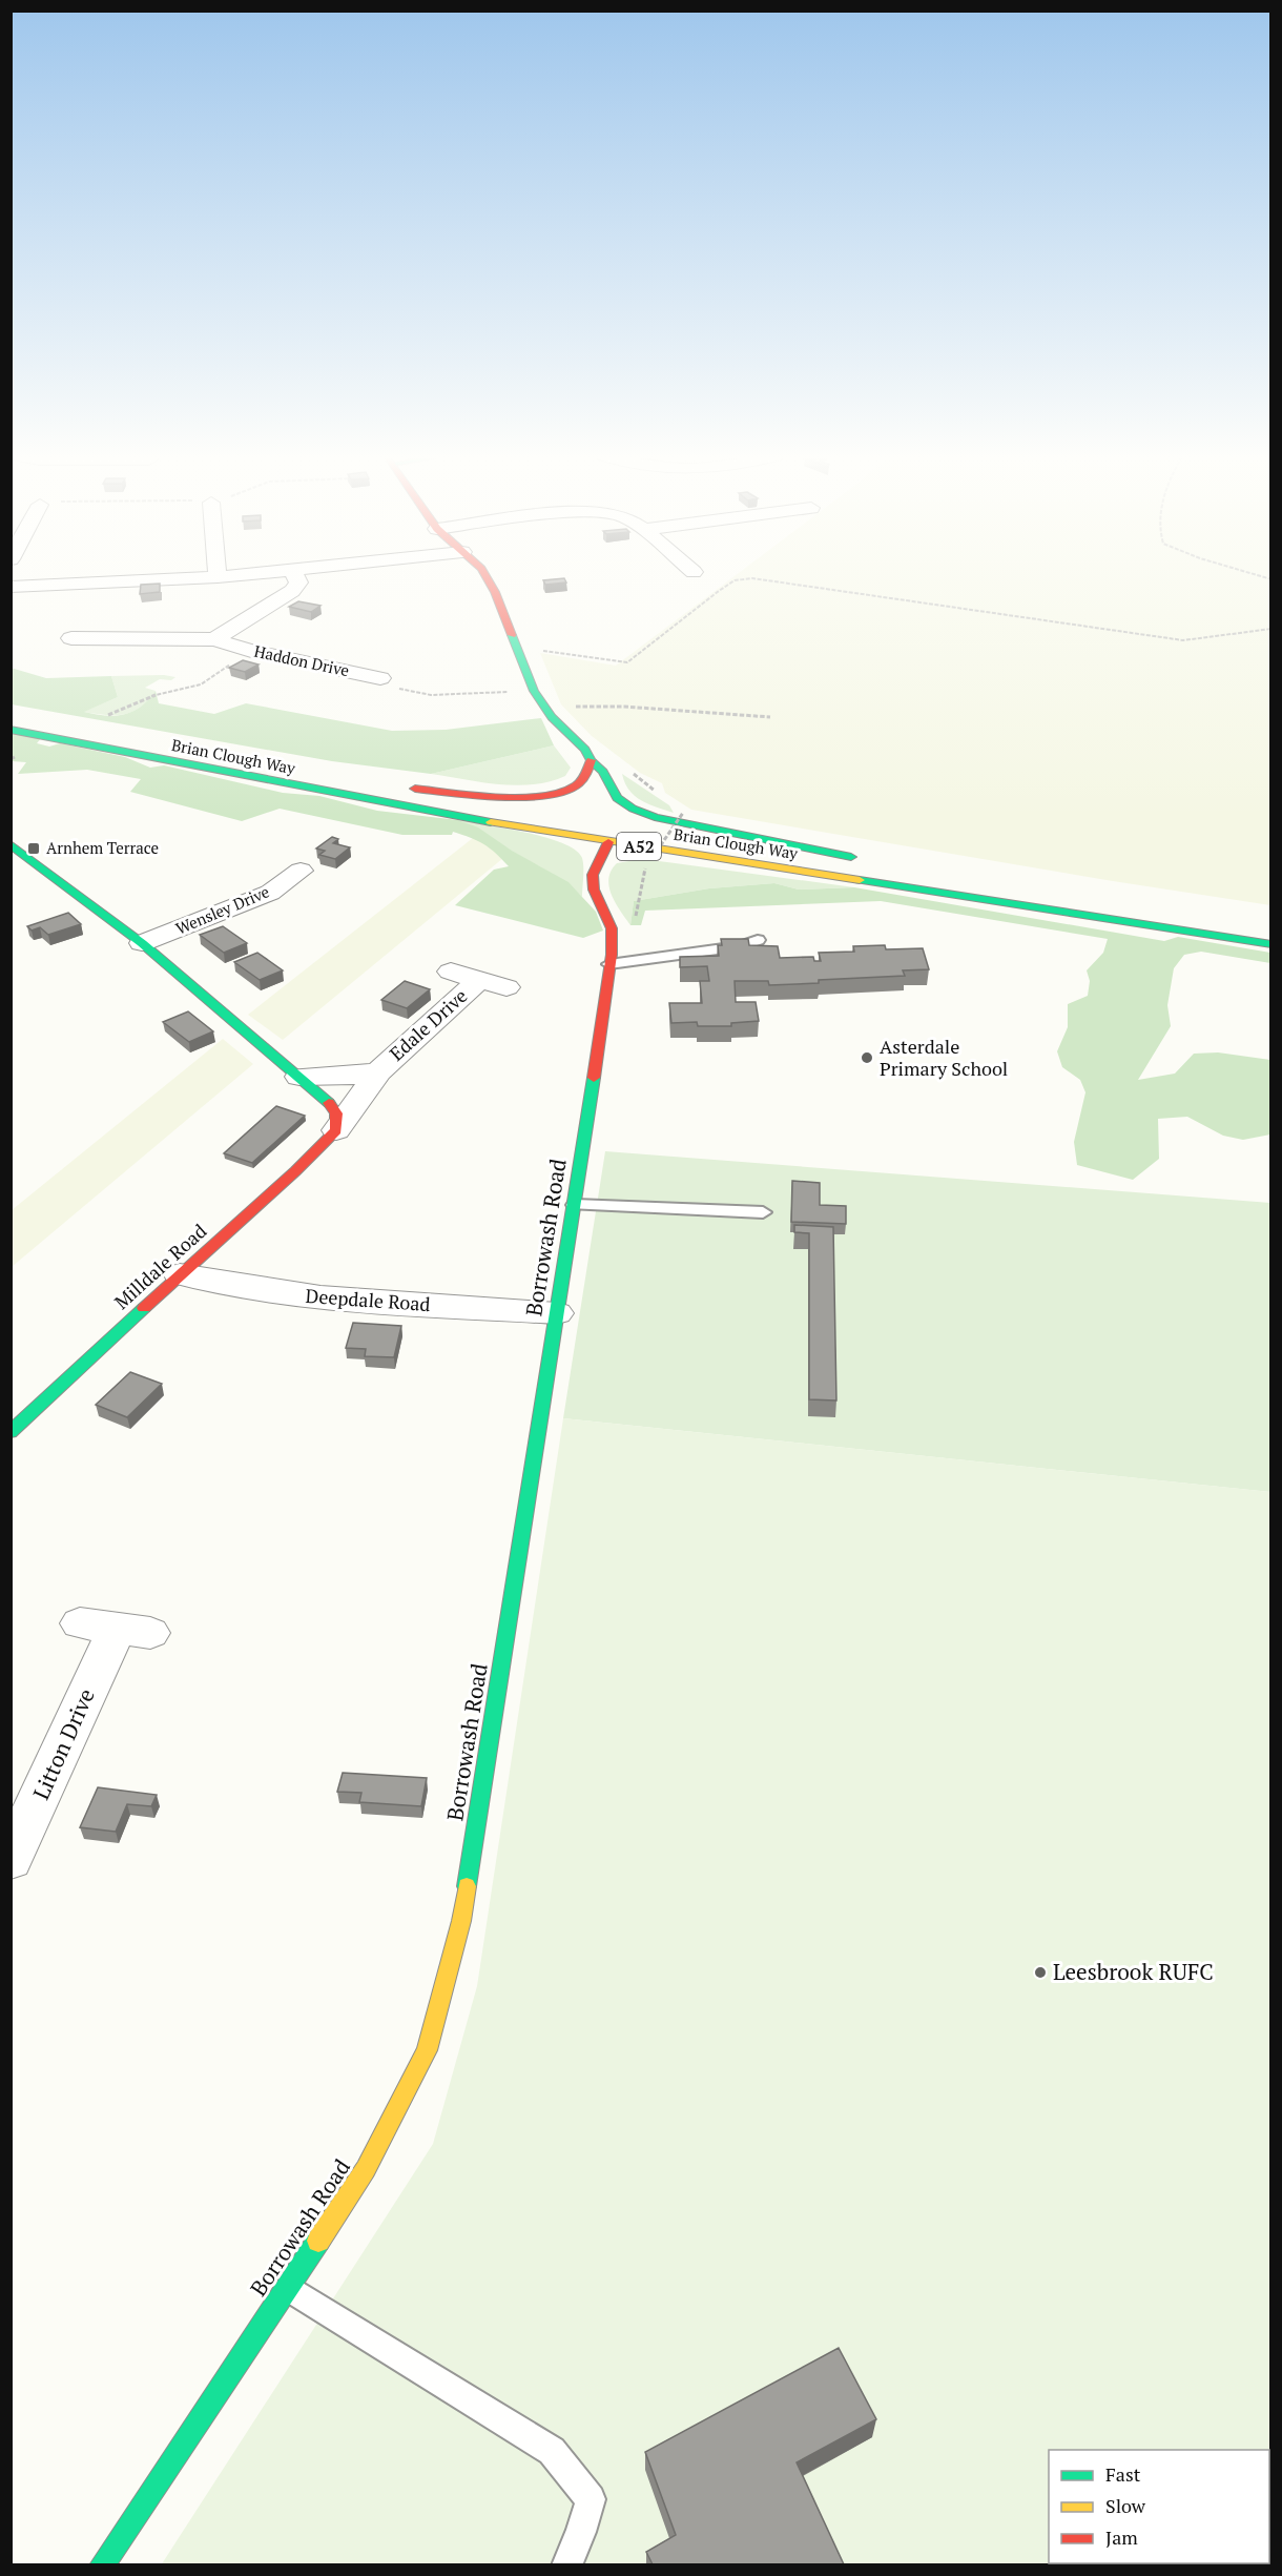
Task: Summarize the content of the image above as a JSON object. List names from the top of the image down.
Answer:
{
  "streets": {
    "main road": [
      "Brian Clough Way",
      "A52",
      "Borrowash Road",
      "Milldale Road"
    ],
    "street": [
      "Haddon Drive",
      "Wensley Drive",
      "Edale Drive",
      "Deepdale Road",
      "Litton Drive"
    ]
  },
  "crossings": [
    ["Brian Clough Way", "Borrowash Road"],
    ["Edale Drive", "Milldale Road"],
    ["Borrowash Road", "Deepdale Road"],
    ["Milldale Road", "Deepdale Road"]
  ],
  "places": {
    "transit": ["Arnhem Terrace"],
    "other": ["Asterdale Primary School", "Leesbrook RUFC"]
  },
  "legend": ["Fast", "Slow", "Jam"]
}
